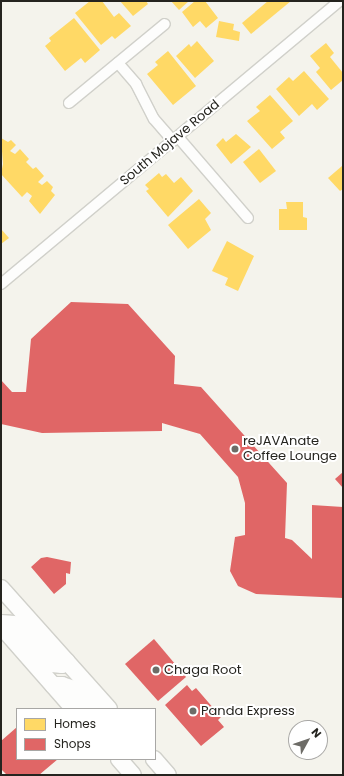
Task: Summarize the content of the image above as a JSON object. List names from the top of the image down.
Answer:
{
  "streets": {
    "street": ["South Mojave Road"]
  },
  "places": ["reJAVAnate Coffee Lounge", "Chaga Root", "Panda Express"],
  "legend": ["Homes", "Shops"],
  "north": "top right"
}
